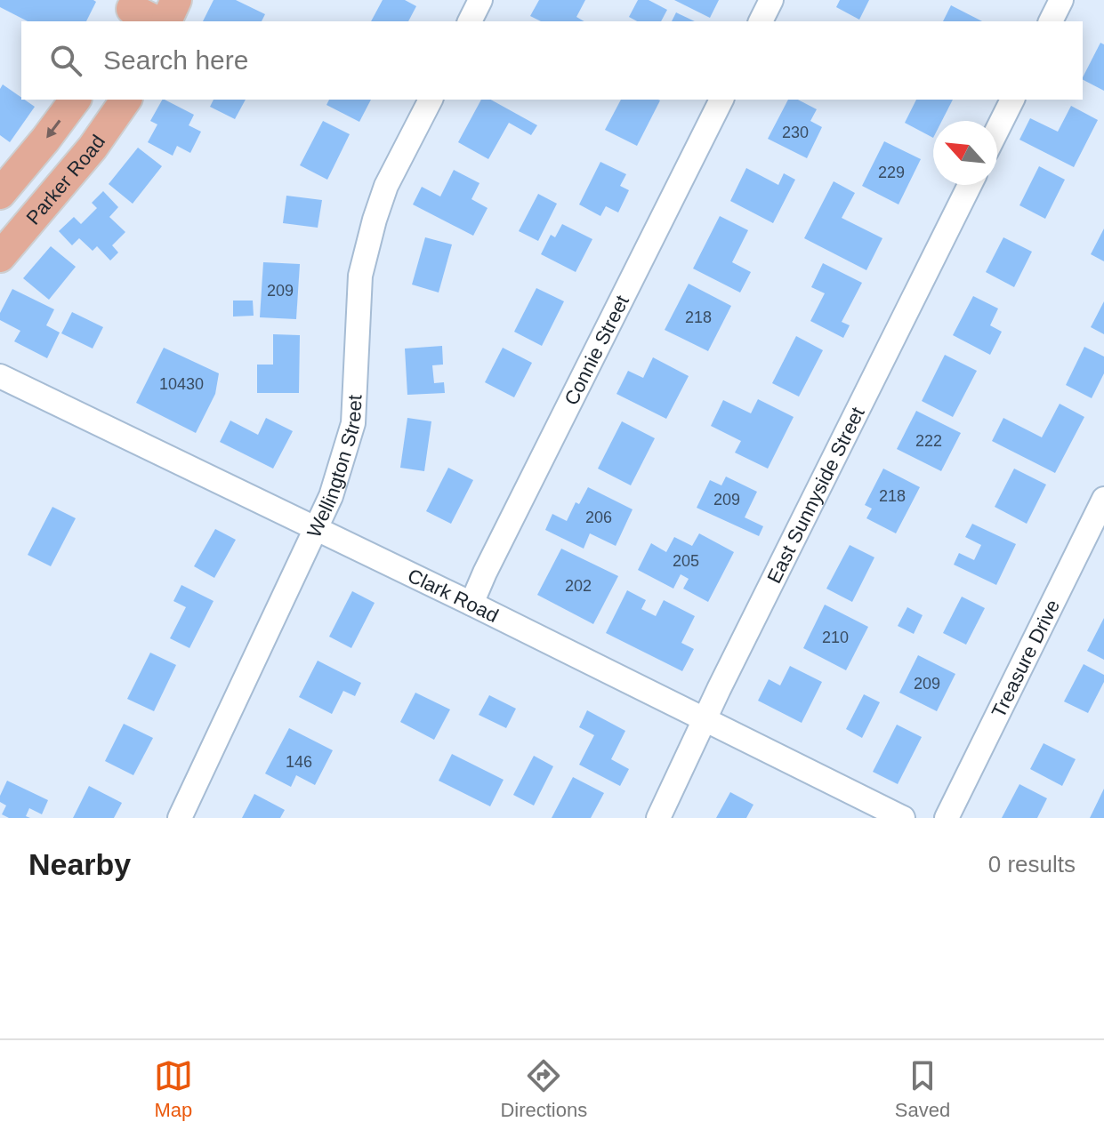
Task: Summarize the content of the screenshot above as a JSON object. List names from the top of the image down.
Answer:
{
  "streets": {
    "main road": ["Parker Road"],
    "street": [
      "Connie Street",
      "Wellington Street",
      "East Sunnyside Street",
      "Clark Road",
      "Treasure Drive"
    ]
  },
  "crossings": [
    ["Connie Street", "Clark Road"],
    ["Wellington Street", "Clark Road"],
    ["East Sunnyside Street", "Clark Road"]
  ],
  "house_numbers": [
    "230",
    "229",
    "209",
    "218",
    "10430",
    "222",
    "218",
    "209",
    "206",
    "205",
    "202",
    "210",
    "209",
    "146"
  ],
  "north": "top left",
  "page": {
    "search": "Search here",
    "heading": ["Nearby", "0 results"],
    "nav": ["Map", "Directions", "Saved"]
  }
}
